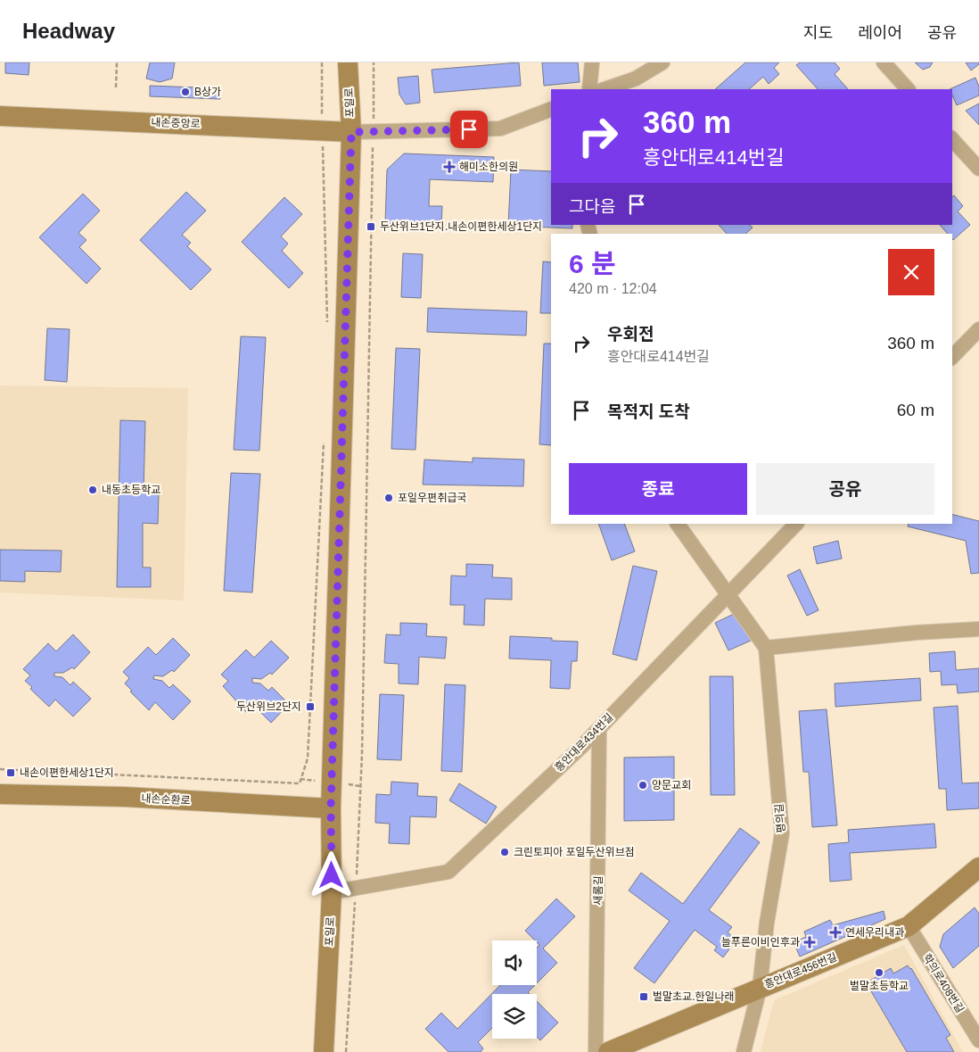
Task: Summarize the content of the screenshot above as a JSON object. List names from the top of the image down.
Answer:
{
  "streets": {
    "street": [
      "포일로",
      "내손중앙로",
      "흥안대로434번길",
      "내손순환로",
      "평의길",
      "새롬길",
      "흥안대로456번길",
      "학의로408번길"
    ]
  },
  "crossings": [
    ["포일로", "내손중앙로"],
    ["포일로", "흥안대로434번길"],
    ["포일로", "내손순환로"],
    ["흥안대로434번길", "평의길"],
    ["흥안대로434번길", "새롬길"],
    ["평의길", "흥안대로456번길"],
    ["흥안대로456번길", "학의로408번길"]
  ],
  "places": {
    "other": [
      "B상가",
      "내동초등학교",
      "포일우편취급국",
      "양문교회",
      "크린토피아 포일두산위브점",
      "벌말초등학교"
    ],
    "health": ["해미소한의원", "연세우리내과", "늘푸른이비인후과"],
    "transit": [
      "두산위브1단지.내손이편한세상1단지",
      "두산위브2단지",
      "내손이편한세상1단지",
      "벌말초교.한일나래"
    ]
  },
  "page": {
    "header": "Headway",
    "nav": ["지도", "레이어", "공유"],
    "turn": ["360 m", "흥안대로414번길"],
    "then": "그다음",
    "heading": ["6 분", "420 m · 12:04"],
    "list": [
      {
        "name": "우회전",
        "note": "흥안대로414번길",
        "value": "360 m"
      },
      {
        "name": "목적지 도착",
        "value": "60 m"
      }
    ],
    "buttons": ["종료", "공유"]
  }
}
